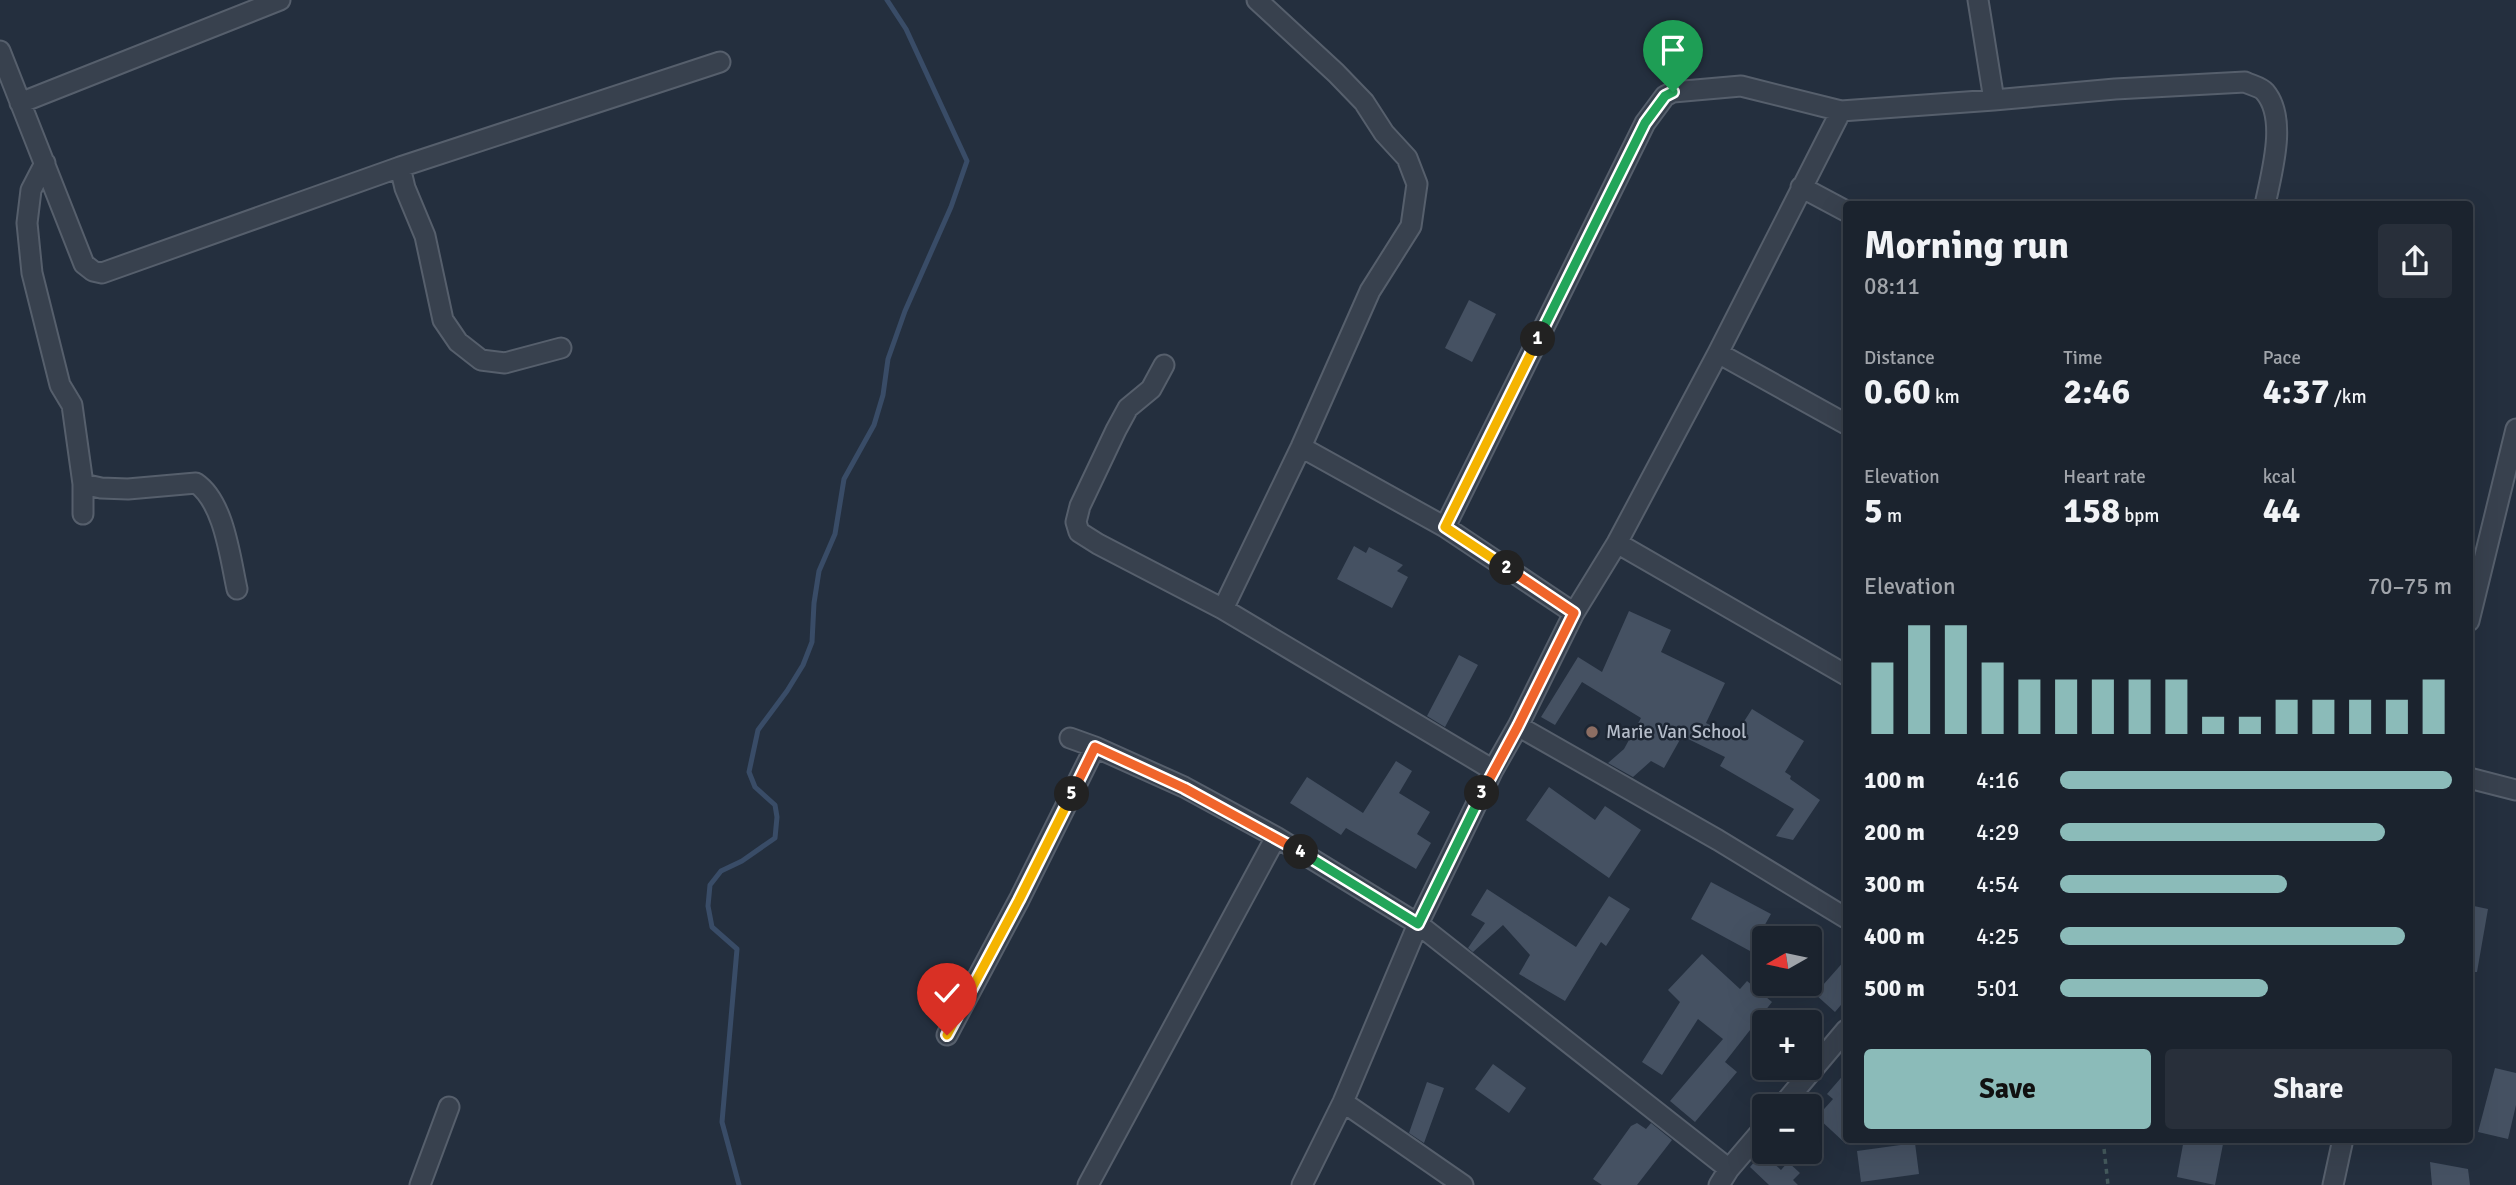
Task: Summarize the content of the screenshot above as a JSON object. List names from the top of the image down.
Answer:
{
  "places": ["Marie Van School"],
  "north": "left",
  "page": {
    "heading": ["Morning run", "08:11"],
    "stats": [
      ["Distance", "0.60 km"],
      ["Time", "2:46"],
      ["Pace", "4:37 /km"],
      ["Elevation", "5 m"],
      ["Heart rate", "158 bpm"],
      ["kcal", "44"]
    ],
    "pins": [
      "1",
      "2",
      "3",
      "5",
      "4"
    ],
    "chart": ["Elevation", "70–75 m"],
    "list": [
      {
        "name": "100 m",
        "note": "4:16"
      },
      {
        "name": "200 m",
        "note": "4:29"
      },
      {
        "name": "300 m",
        "note": "4:54"
      },
      {
        "name": "400 m",
        "note": "4:25"
      },
      {
        "name": "500 m",
        "note": "5:01"
      }
    ],
    "map_buttons": ["+", "−"],
    "buttons": ["Save", "Share"]
  }
}
